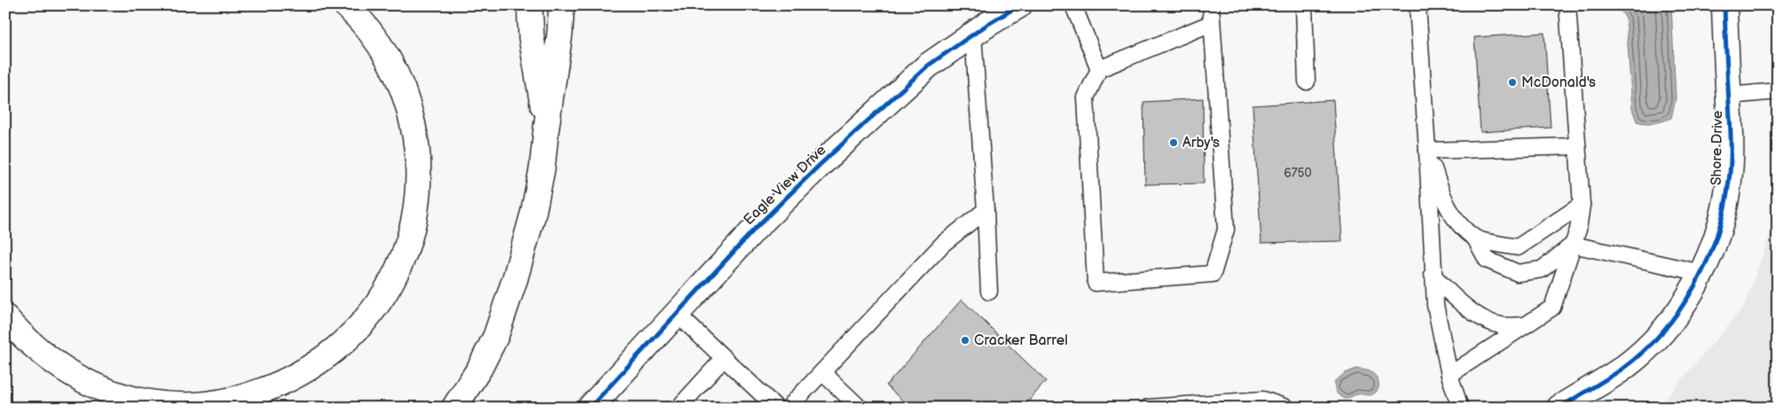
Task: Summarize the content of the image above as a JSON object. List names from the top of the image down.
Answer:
{
  "streets": {
    "main road": ["Shore Drive", "Eagle View Drive"]
  },
  "places": ["McDonald's", "Arby's", "Cracker Barrel"],
  "house_numbers": ["6750"]
}
